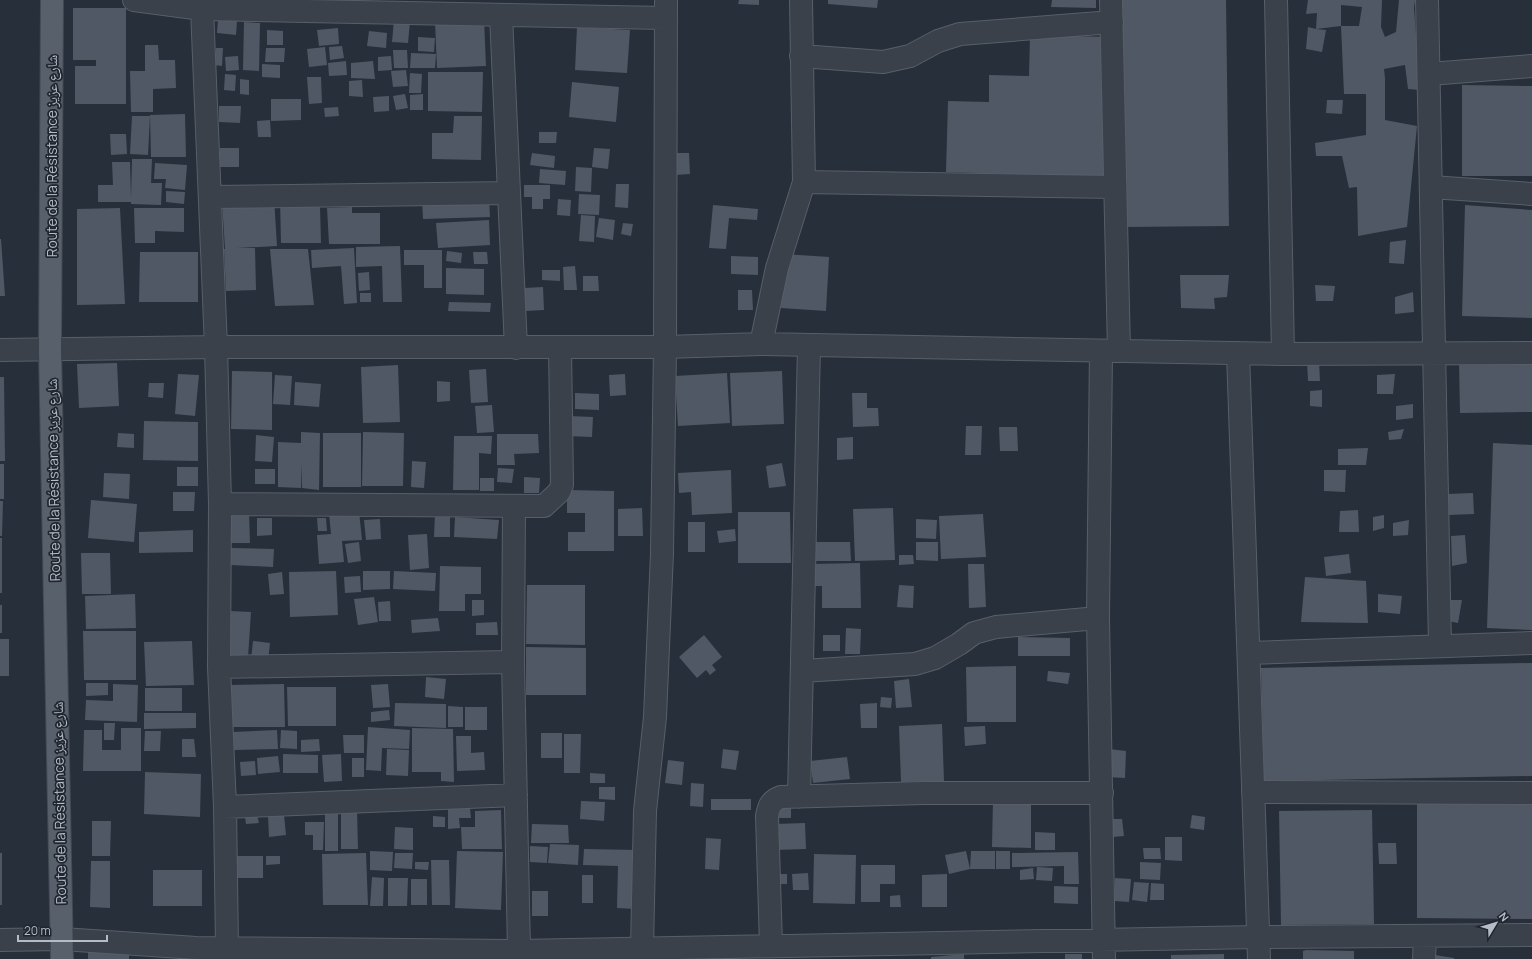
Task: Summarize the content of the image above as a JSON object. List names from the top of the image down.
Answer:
{
  "streets": {
    "main road": ["Route de la Résistance شارع عزيز"]
  },
  "scale_bar": "20 m",
  "north": "top right"
}
